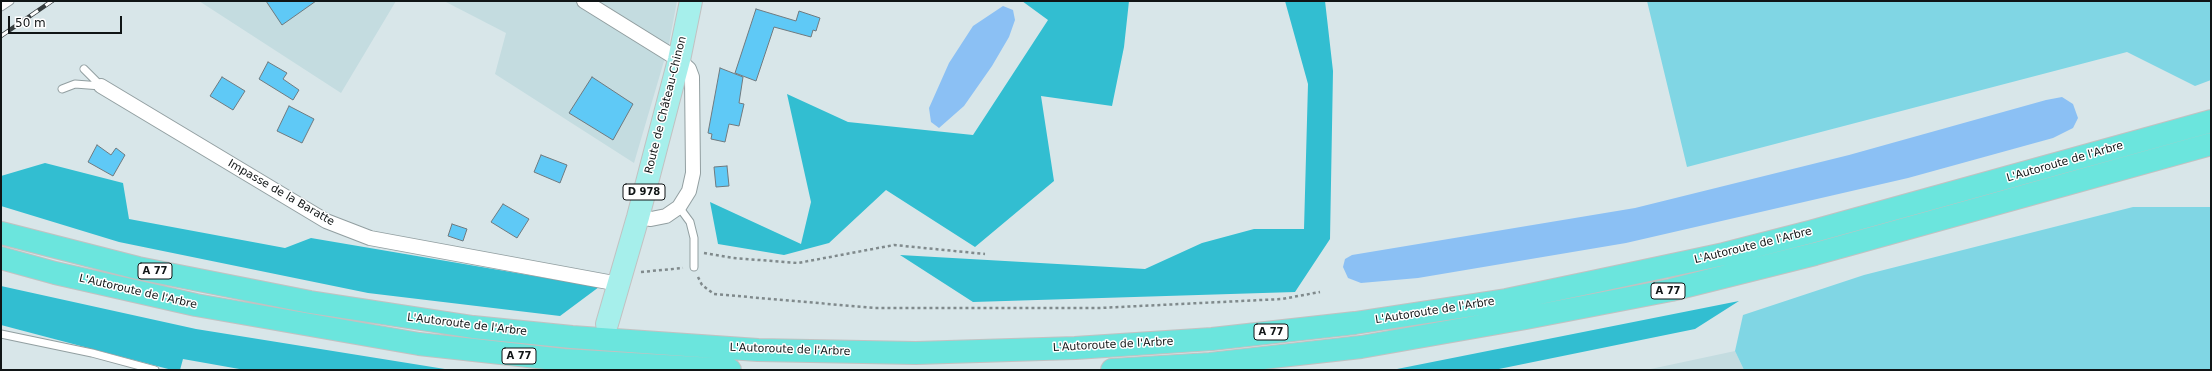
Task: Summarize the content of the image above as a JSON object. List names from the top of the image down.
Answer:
{
  "streets": {
    "highway": ["L'Autoroute de l'Arbre", "A 77"],
    "main road": ["Route de Château-Chinon", "D 978"],
    "street": ["Impasse de la Baratte"]
  },
  "crossings": [
    ["Route de Château-Chinon", "Impasse de la Baratte"]
  ],
  "scale_bar": "50 m"
}
